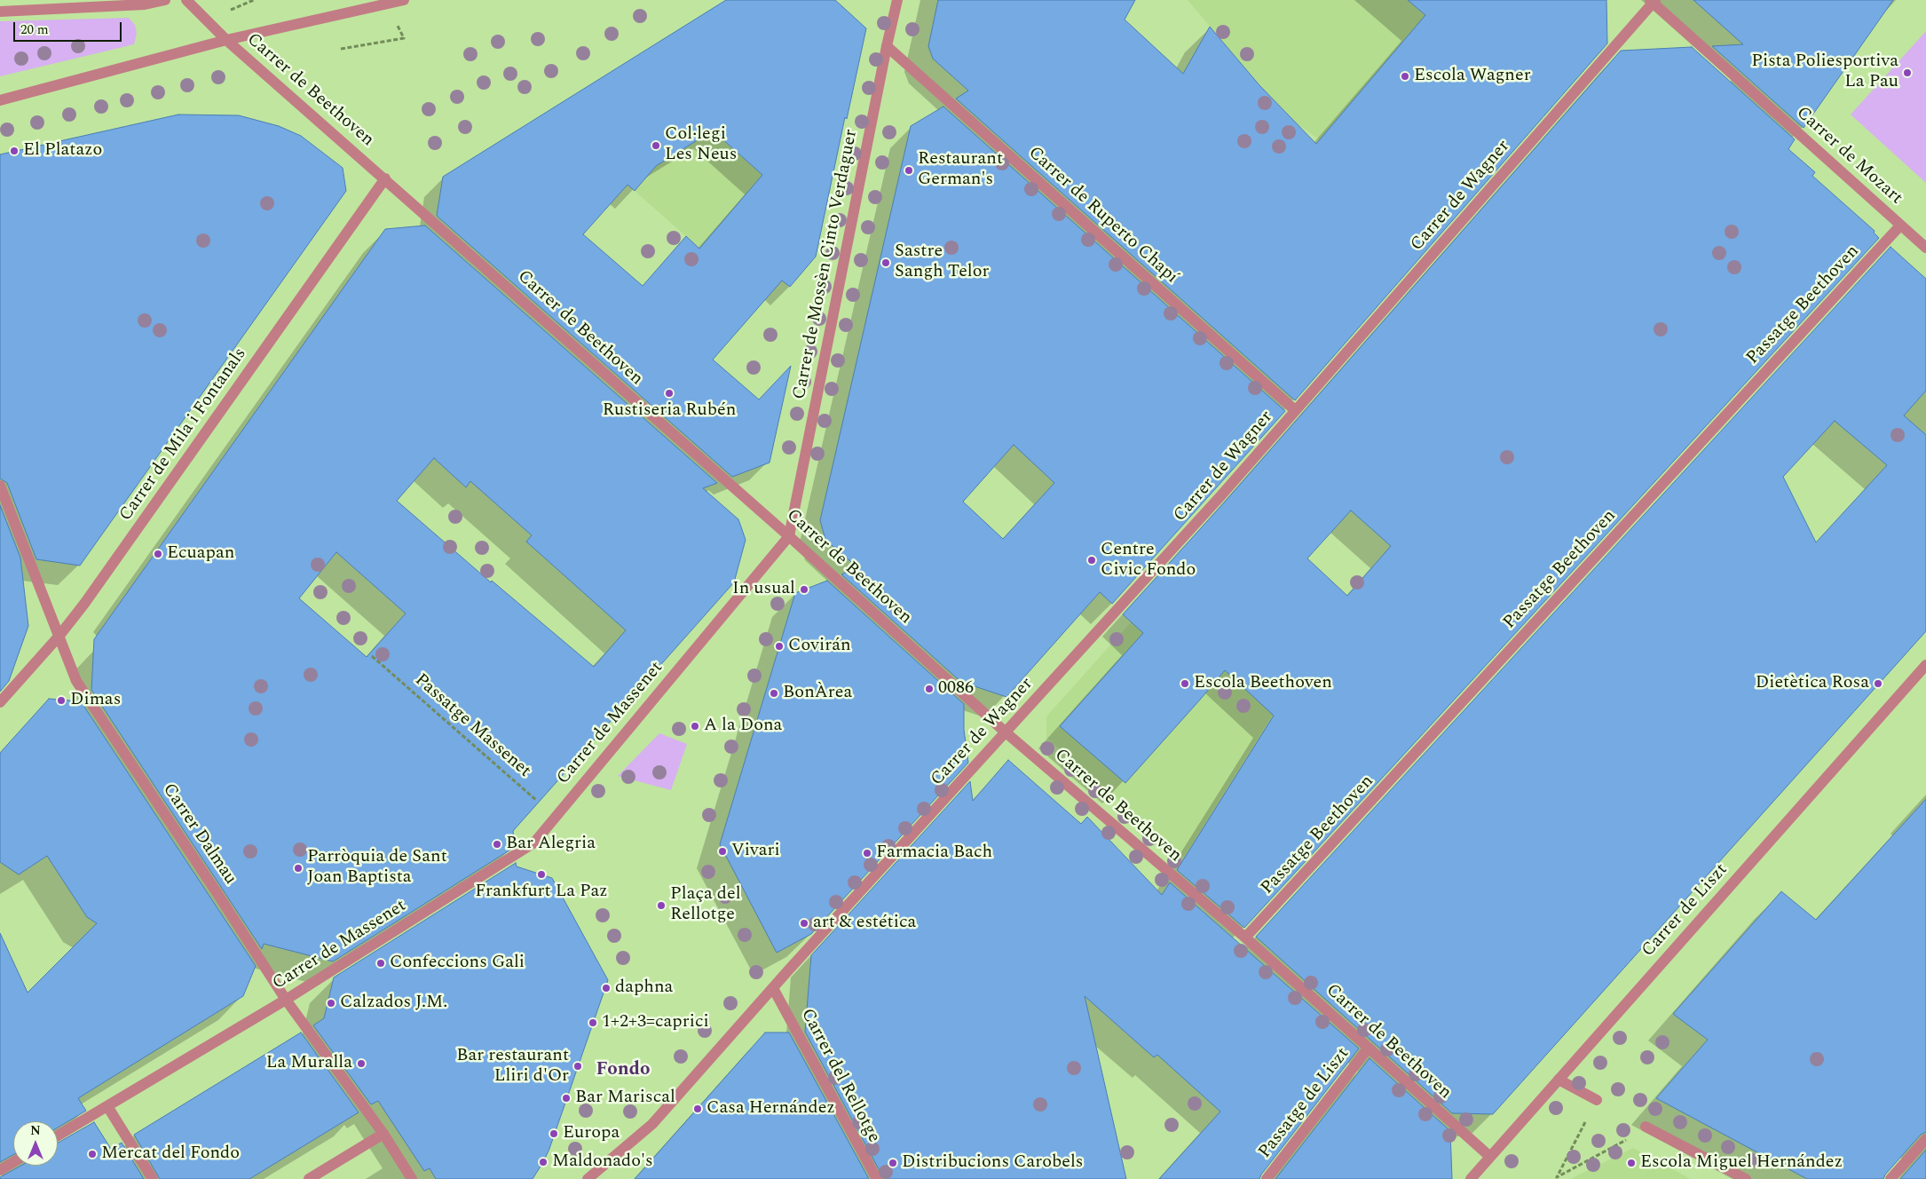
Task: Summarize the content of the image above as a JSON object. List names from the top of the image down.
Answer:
{
  "streets": {
    "street": [
      "Carrer de Beethoven",
      "Carrer de Mozart",
      "Carrer de Wagner",
      "Carrer de Ruperto Chapí",
      "Carrer de Mossèn Cinto Verdaguer",
      "Passatge Beethoven",
      "Carrer de Mila i Fontanals",
      "Carrer de Massenet",
      "Carrer Dalmau",
      "Carrer de Liszt",
      "Carrer del Rellotge",
      "Passatge de Liszt"
    ],
    "path": ["Passatge Massenet"]
  },
  "crossings": [
    ["Carrer de Beethoven", "Carrer de Wagner"],
    ["Carrer de Beethoven", "Carrer de Mossèn Cinto Verdaguer"],
    ["Carrer de Beethoven", "Passatge Beethoven"],
    ["Carrer de Beethoven", "Carrer de Mila i Fontanals"],
    ["Carrer de Beethoven", "Carrer de Massenet"],
    ["Carrer de Beethoven", "Carrer de Liszt"],
    ["Carrer de Beethoven", "Passatge de Liszt"],
    ["Carrer de Mozart", "Carrer de Wagner"],
    ["Carrer de Mozart", "Passatge Beethoven"],
    ["Carrer de Wagner", "Carrer de Ruperto Chapí"],
    ["Carrer de Wagner", "Carrer del Rellotge"],
    ["Carrer de Ruperto Chapí", "Carrer de Mossèn Cinto Verdaguer"],
    ["Carrer de Mossèn Cinto Verdaguer", "Carrer de Massenet"],
    ["Carrer de Mila i Fontanals", "Carrer Dalmau"],
    ["Carrer de Massenet", "Passatge Massenet"],
    ["Carrer de Massenet", "Carrer Dalmau"]
  ],
  "districts": ["Fondo"],
  "places": [
    "Pista Poliesportiva La Pau",
    "Escola Wagner",
    "Col·legi Les Neus",
    "El Platazo",
    "Restaurant German's",
    "Sastre Sangh Telor",
    "Rustiseria Rubén",
    "Ecuapan",
    "Centre Civic Fondo",
    "In usual",
    "Covirán",
    "Escola Beethoven",
    "Dietètica Rosa",
    "0086",
    "BonÀrea",
    "Dimas",
    "A la Dona",
    "Bar Alegria",
    "Vivari",
    "Farmacia Bach",
    "Parròquia de Sant Joan Baptista",
    "Frankfurt La Paz",
    "Plaça del Rellotge",
    "art & estética",
    "Confeccions Gali",
    "daphna",
    "Calzados J.M.",
    "1+2+3=caprici",
    "La Muralla",
    "Bar restaurant Lliri d'Or",
    "Bar Mariscal",
    "Casa Hernández",
    "Europa",
    "Mercat del Fondo",
    "Maldonado's",
    "Distribucions Carobels",
    "Escola Miguel Hernández"
  ],
  "scale_bar": "20 m",
  "north": "top"
}
